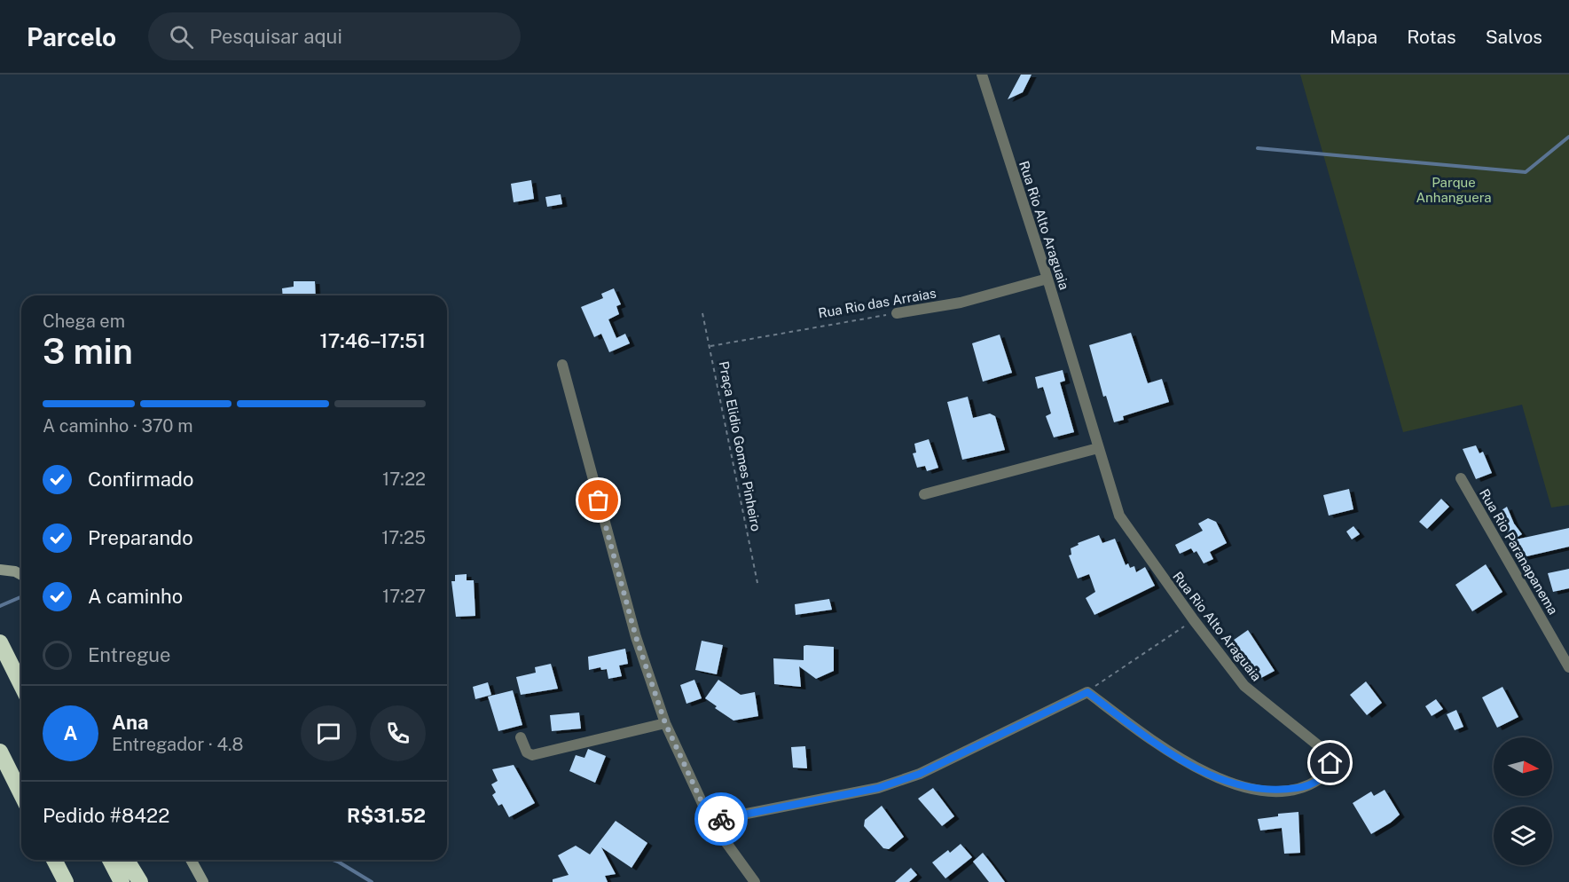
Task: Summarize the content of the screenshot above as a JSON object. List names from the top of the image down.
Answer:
{
  "streets": {
    "street": ["Rua Rio Alto Araguaia", "Rua Rio das Arraias", "Rua Rio Paranapanema"],
    "path": ["Praça Elidio Gomes Pinheiro"]
  },
  "crossings": [
    ["Rua Rio Alto Araguaia", "Rua Rio das Arraias"],
    ["Rua Rio das Arraias", "Praça Elidio Gomes Pinheiro"]
  ],
  "parks": ["Parque Anhanguera"],
  "north": "right",
  "page": {
    "header": "Parcelo",
    "search": "Pesquisar aqui",
    "nav": ["Mapa", "Rotas", "Salvos"],
    "heading": ["3 min", "Chega em", "17:46–17:51"],
    "panel": [
      "Ana",
      "Entregador · 4.8",
      "Pedido #8422",
      "R$31.52"
    ],
    "bar": "A caminho · 370 m",
    "list": [
      ["Confirmado", "17:22"],
      ["Preparando", "17:25"],
      ["A caminho", "17:27"],
      "Entregue"
    ],
    "round": "A"
  }
}
